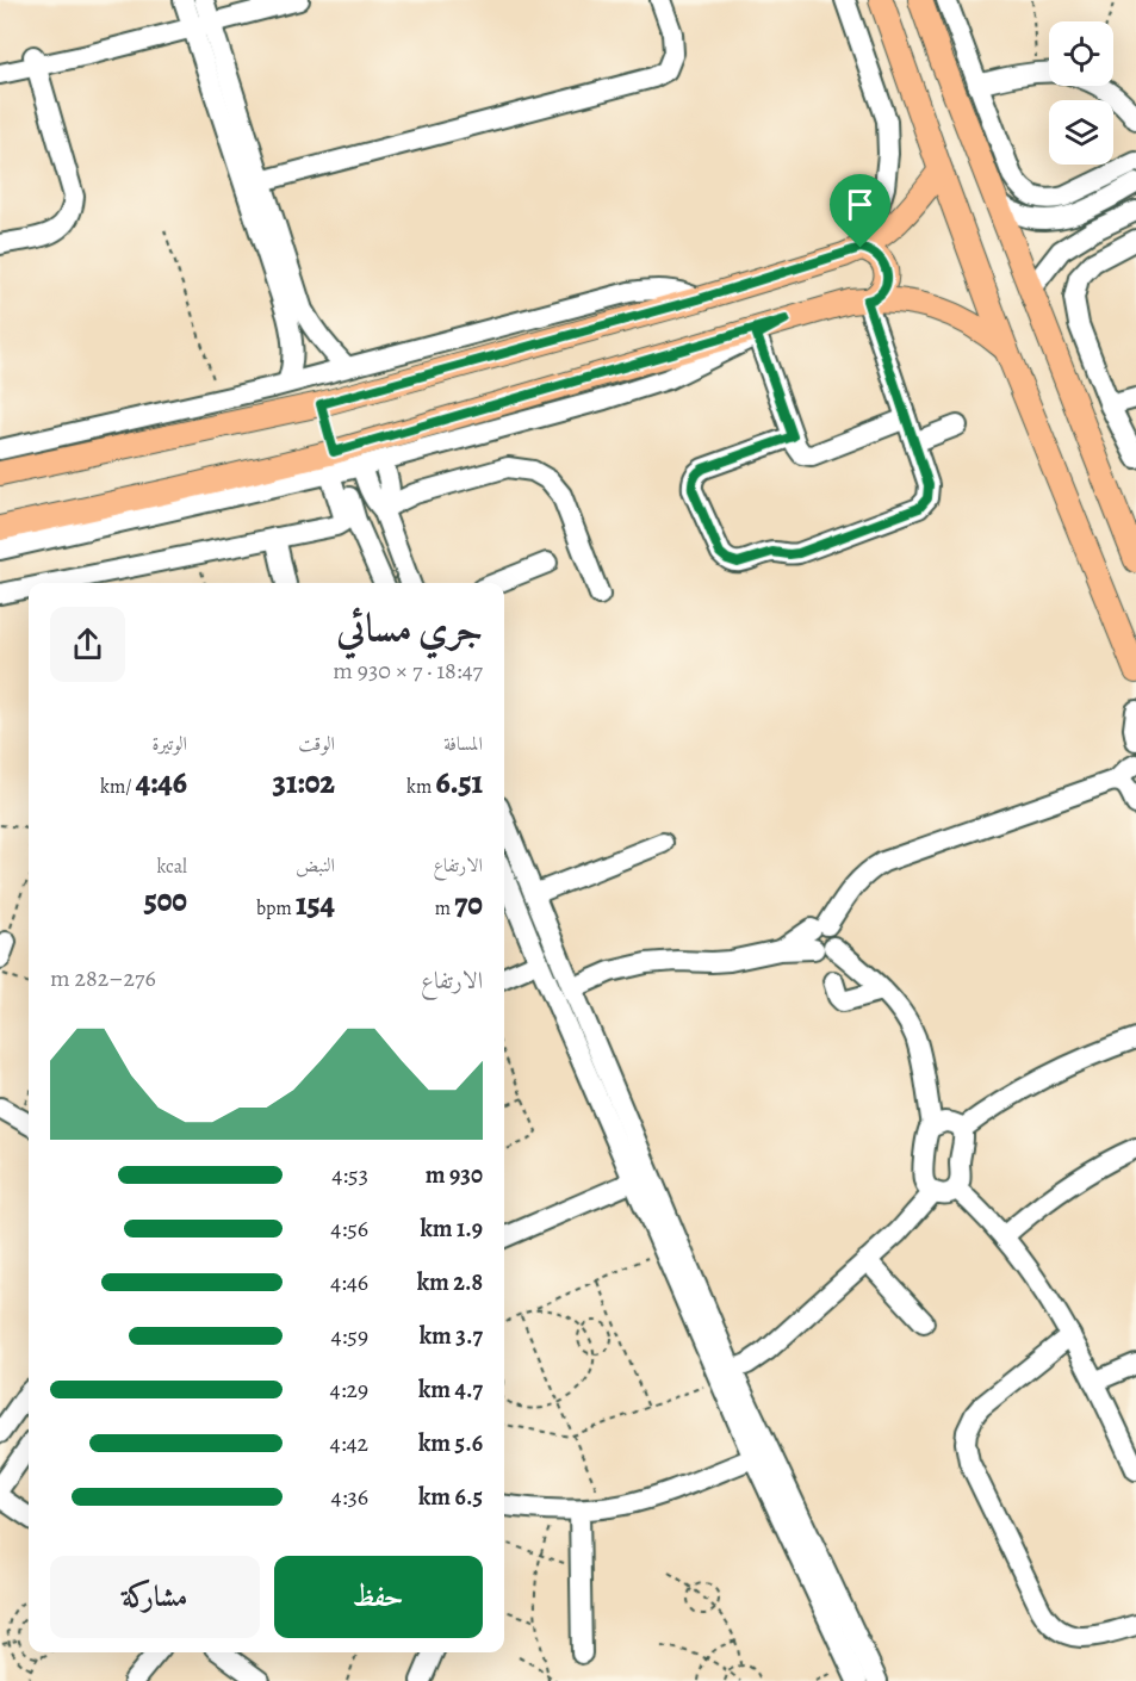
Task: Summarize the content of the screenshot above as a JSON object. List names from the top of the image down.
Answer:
{
  "page": {
    "heading": ["جري مسائي", "18:47 · 7 × 930 m"],
    "stats": [
      ["المسافة", "6.51 km"],
      ["الوقت", "31:02"],
      ["الوتيرة", "4:46 /km"],
      ["الارتفاع", "70 m"],
      ["النبض", "154 bpm"],
      ["kcal", "500"]
    ],
    "chart": ["الارتفاع", "276–282 m"],
    "list": [
      {
        "name": "930 m",
        "note": "4:53"
      },
      {
        "name": "1.9 km",
        "note": "4:56"
      },
      {
        "name": "2.8 km",
        "note": "4:46"
      },
      {
        "name": "3.7 km",
        "note": "4:59"
      },
      {
        "name": "4.7 km",
        "note": "4:29"
      },
      {
        "name": "5.6 km",
        "note": "4:42"
      },
      {
        "name": "6.5 km",
        "note": "4:36"
      }
    ],
    "buttons": ["حفظ", "مشاركة"]
  }
}
